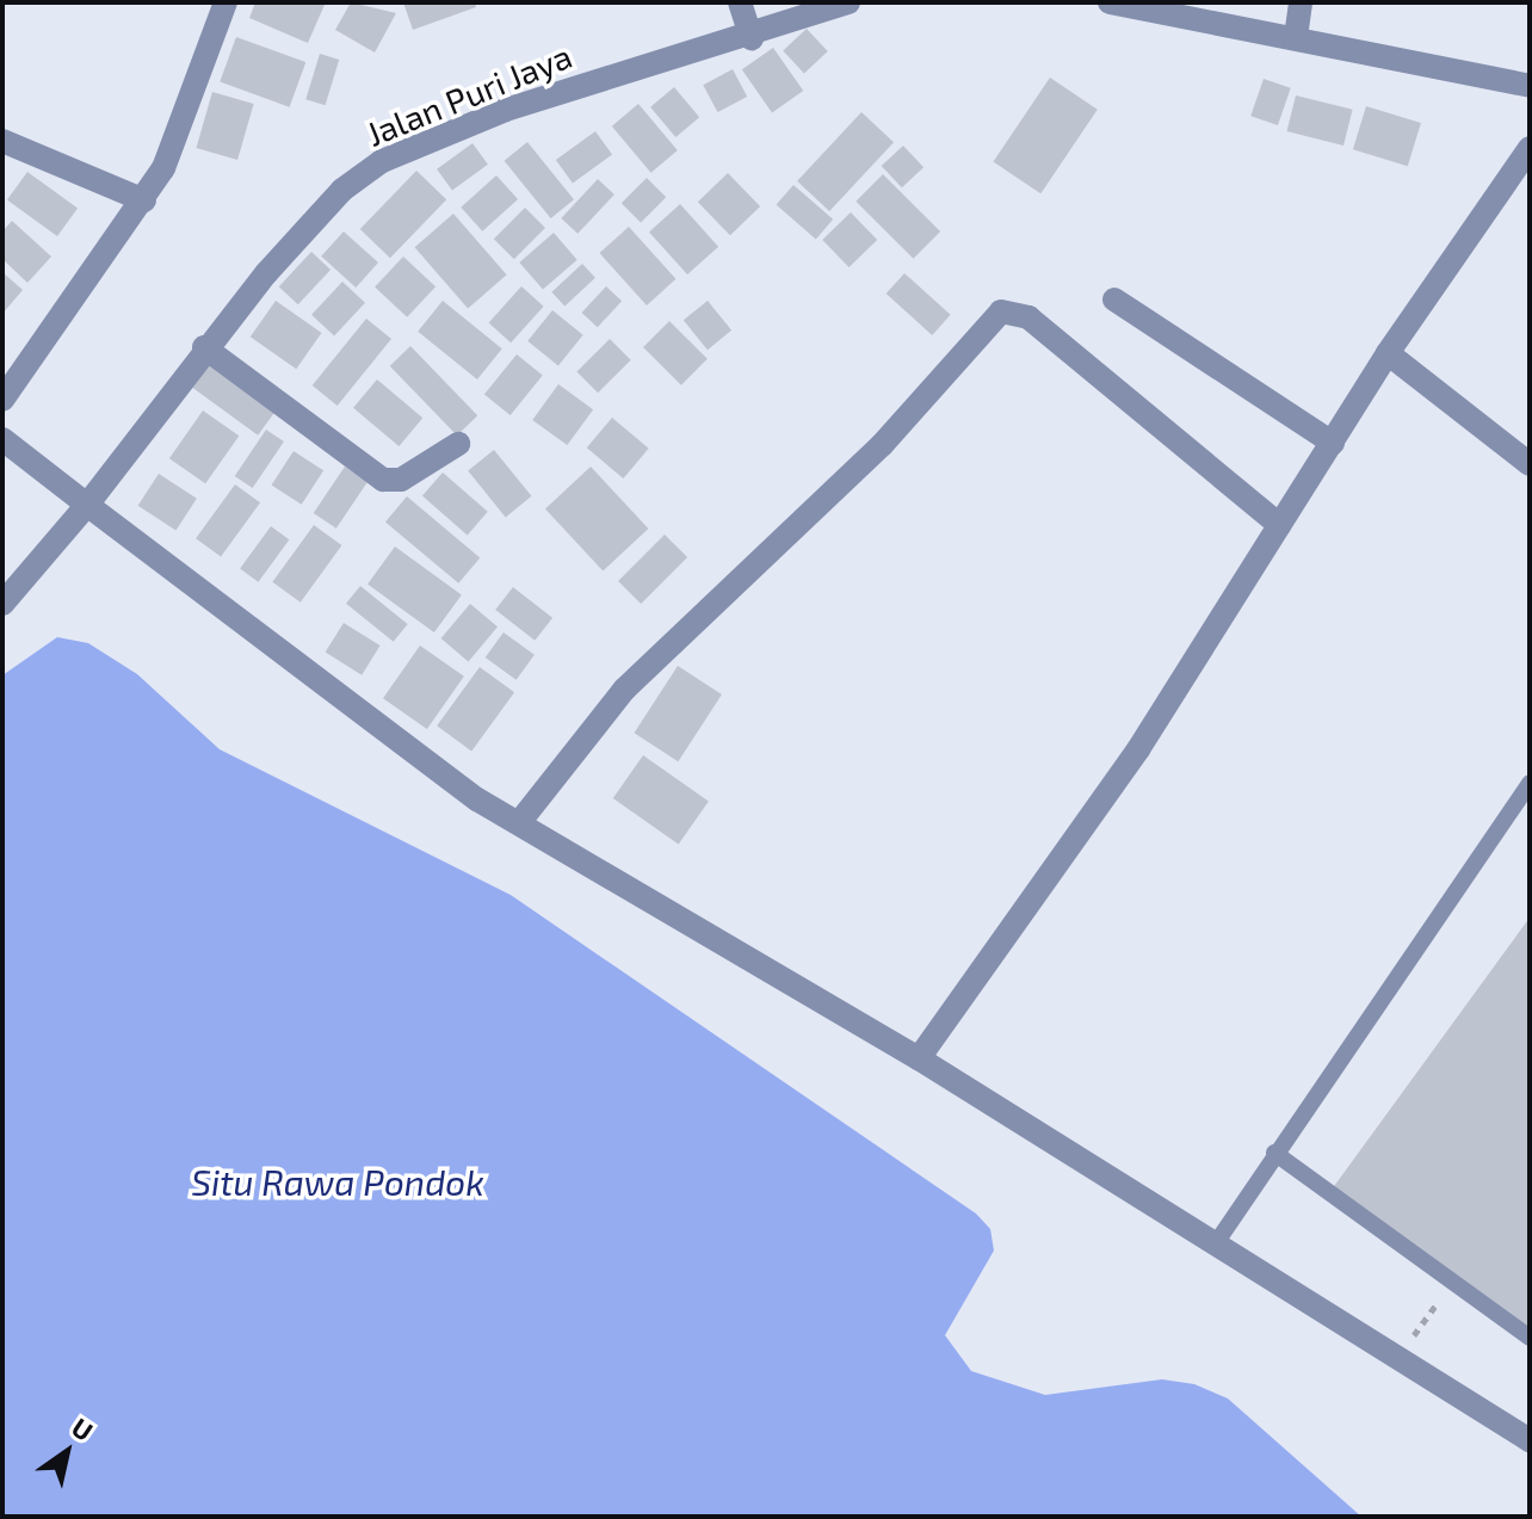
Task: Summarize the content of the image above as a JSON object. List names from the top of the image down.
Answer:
{
  "streets": {
    "street": ["Jalan Puri Jaya"]
  },
  "water": ["Situ Rawa Pondok"],
  "north": "top right"
}
